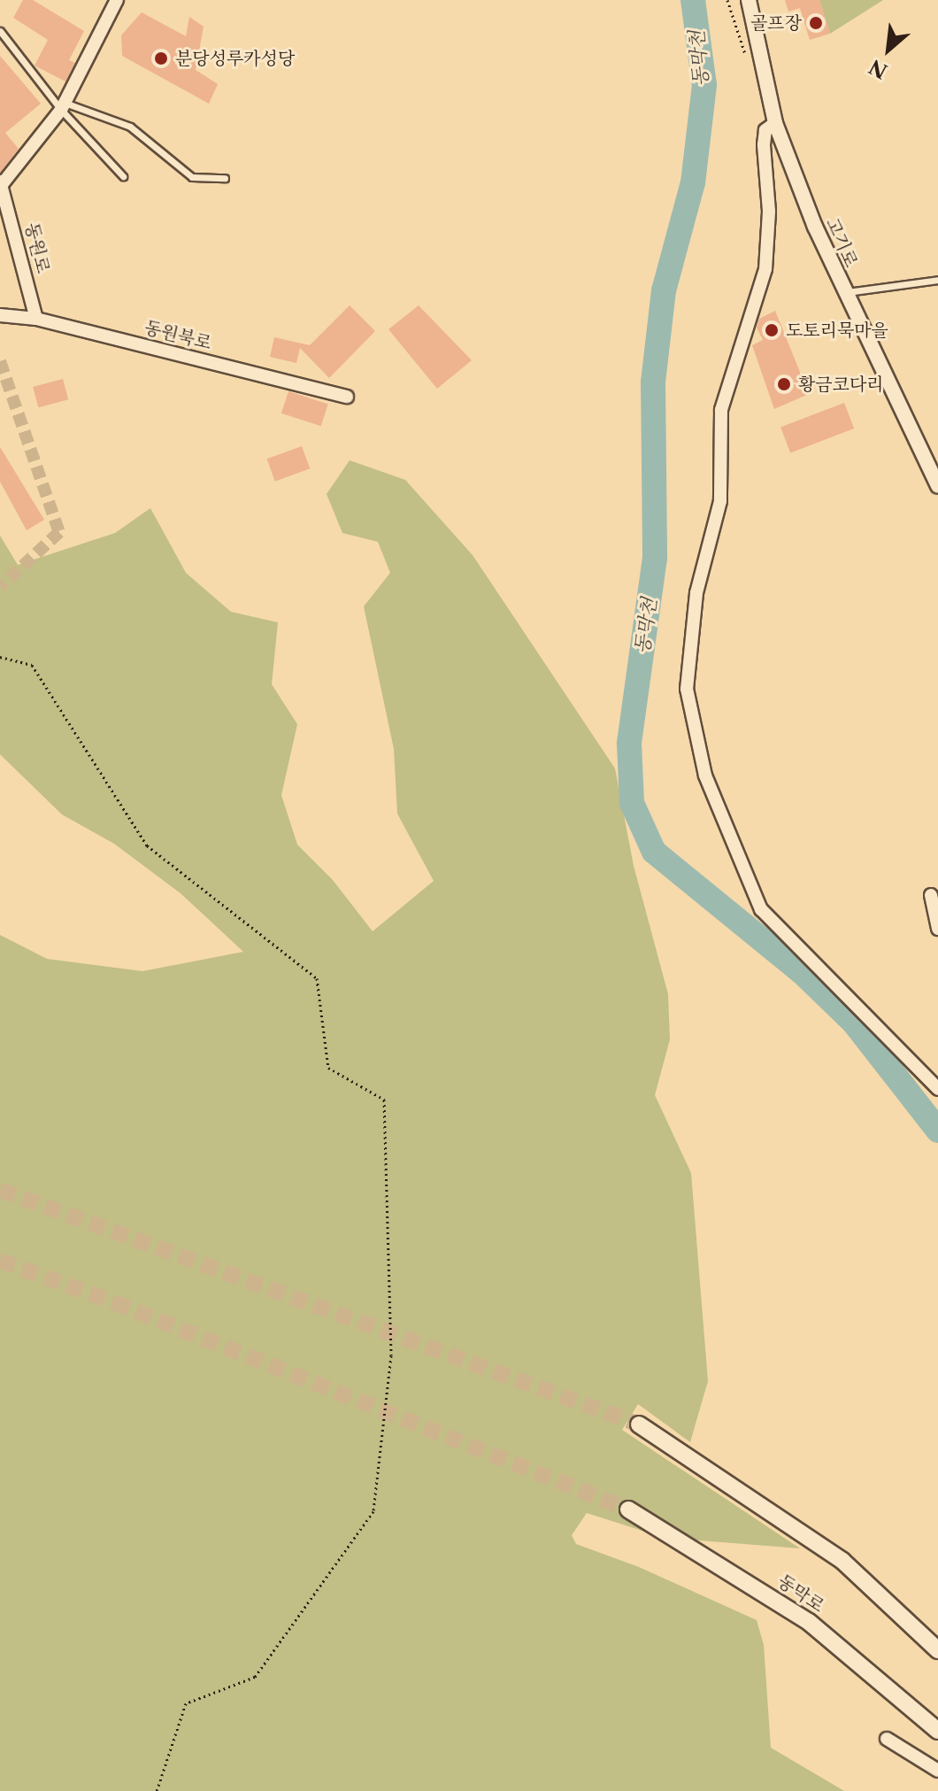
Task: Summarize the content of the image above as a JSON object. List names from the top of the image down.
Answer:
{
  "streets": {
    "main road": ["동막로"],
    "street": ["고기로", "동원로", "동원북로"]
  },
  "crossings": [
    ["동원로", "동원북로"]
  ],
  "water": ["동막천"],
  "places": [
    "골프장",
    "분당성루카성당",
    "도토리묵마을",
    "황금코다리"
  ],
  "north": "bottom left"
}
